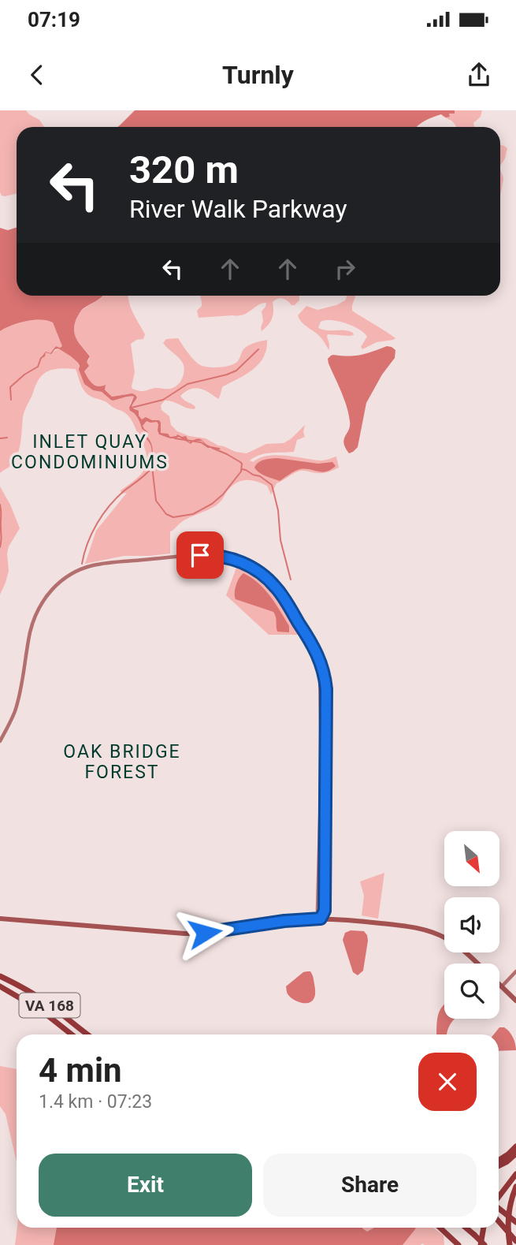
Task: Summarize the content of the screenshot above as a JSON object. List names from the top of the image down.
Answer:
{
  "streets": {
    "highway": ["VA 168"]
  },
  "districts": ["INLET QUAY CONDOMINIUMS", "OAK BRIDGE FOREST"],
  "north": "bottom right",
  "page": {
    "status": "07:19",
    "header": "Turnly",
    "turn": ["320 m", "River Walk Parkway"],
    "heading": ["4 min", "1.4 km · 07:23"],
    "buttons": ["Exit", "Share"]
  }
}
